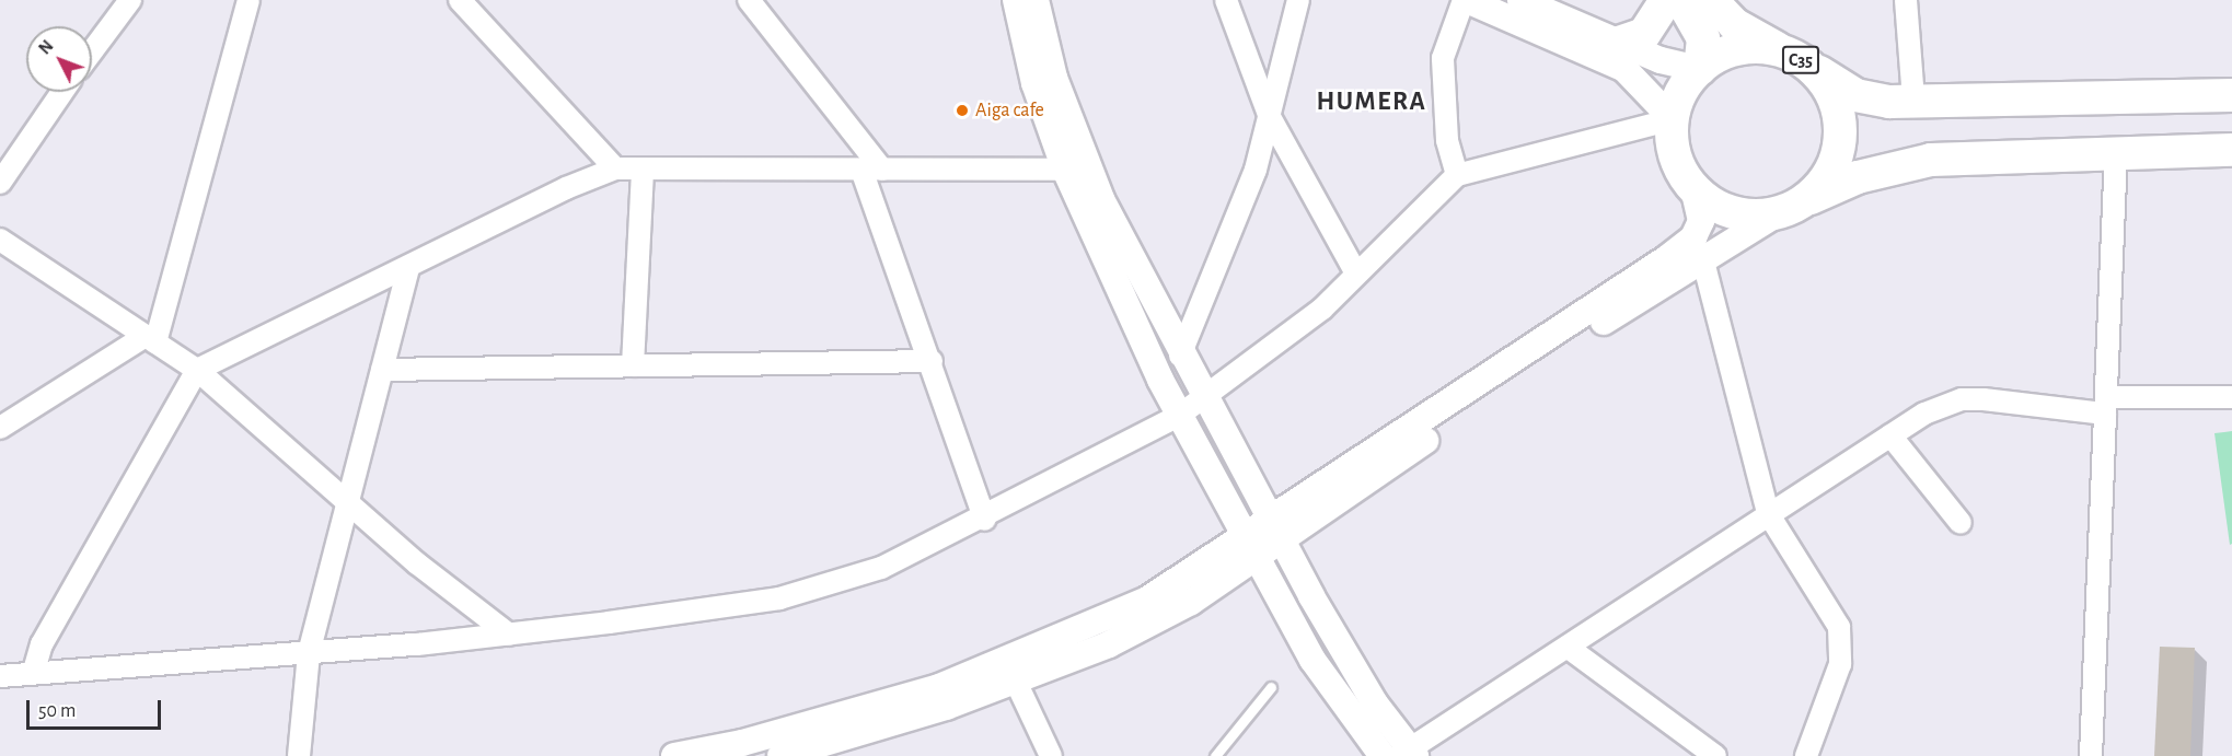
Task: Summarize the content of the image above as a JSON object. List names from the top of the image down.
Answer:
{
  "streets": {
    "main road": ["C35"]
  },
  "districts": ["HUMERA"],
  "places": ["Aiga cafe"],
  "scale_bar": "50 m",
  "north": "top left"
}
